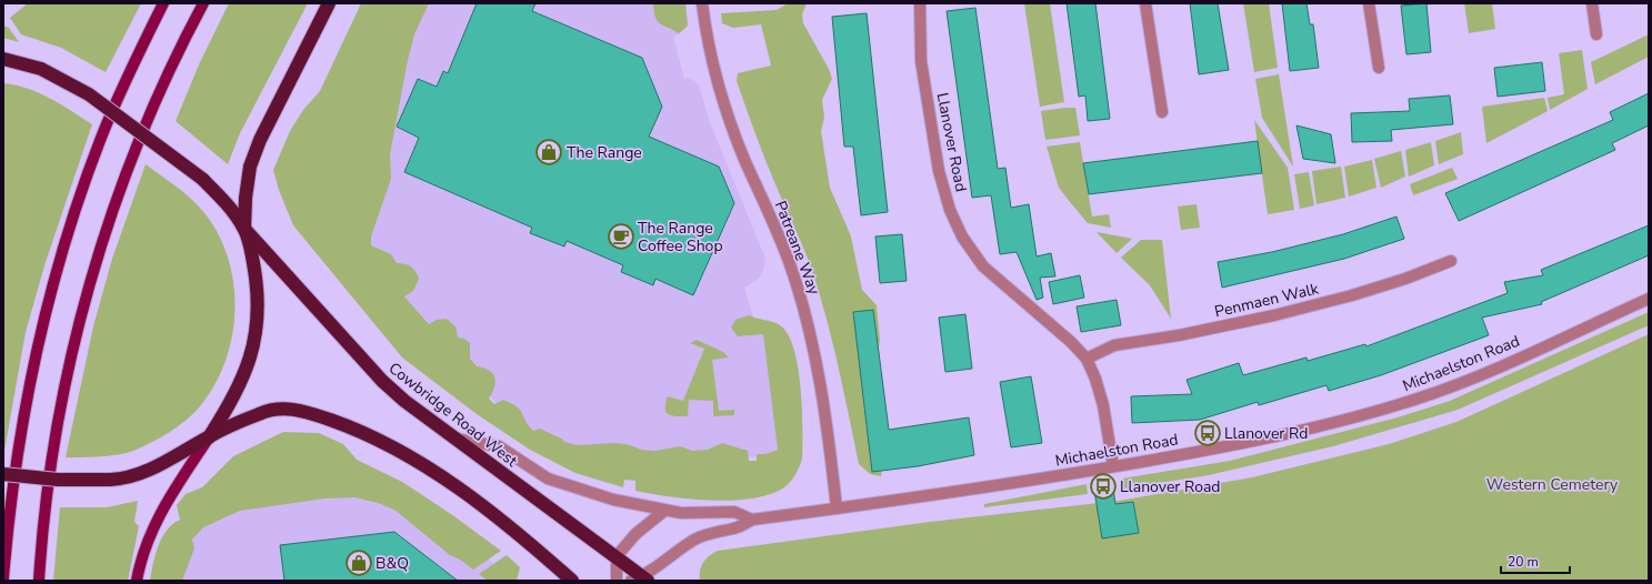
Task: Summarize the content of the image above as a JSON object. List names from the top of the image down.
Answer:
{
  "streets": {
    "highway": ["Cowbridge Road West"],
    "street": [
      "Llanover Road",
      "Patreane Way",
      "Penmaen Walk",
      "Michaelston Road"
    ]
  },
  "crossings": [
    ["Llanover Road", "Penmaen Walk"],
    ["Llanover Road", "Michaelston Road"],
    ["Patreane Way", "Michaelston Road"],
    ["Michaelston Road", "Cowbridge Road West"]
  ],
  "parks": ["Western Cemetery"],
  "places": {
    "shop": ["The Range", "B&Q"],
    "cafe": ["The Range Coffee Shop"],
    "bus stop": ["Llanover Rd", "Llanover Road"]
  },
  "scale_bar": "20 m"
}
